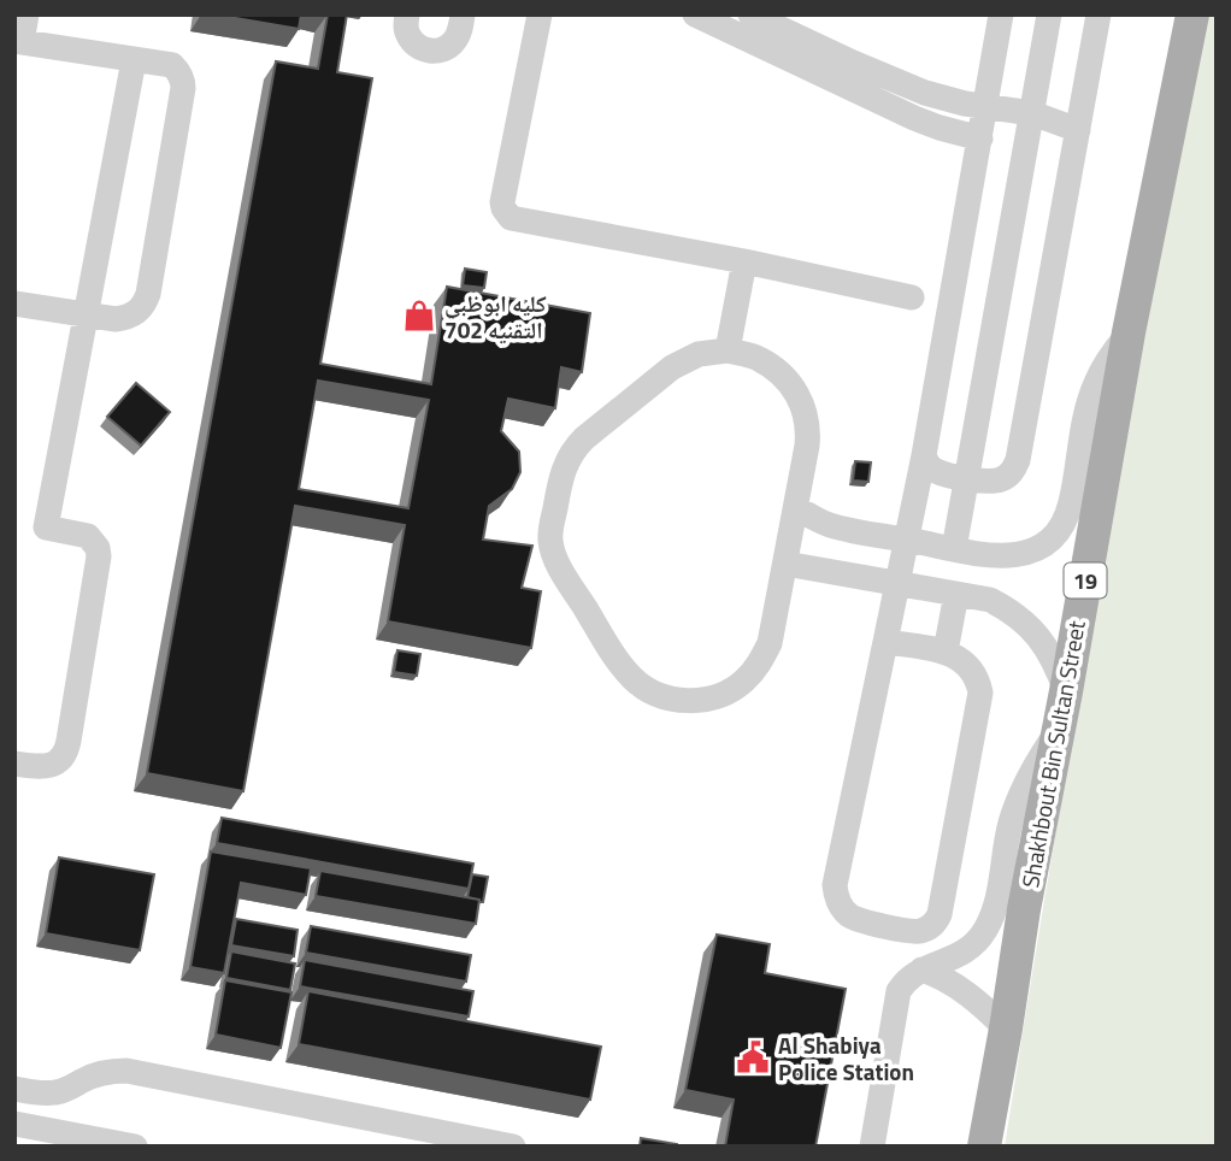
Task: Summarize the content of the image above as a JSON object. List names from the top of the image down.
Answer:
{
  "streets": {
    "main road": ["19", "Shakhbout Bin Sultan Street"]
  },
  "places": {
    "shop": ["كليه ابوظبي التقنيه 702"],
    "public building": ["Al Shabiya Police Station"]
  }
}
